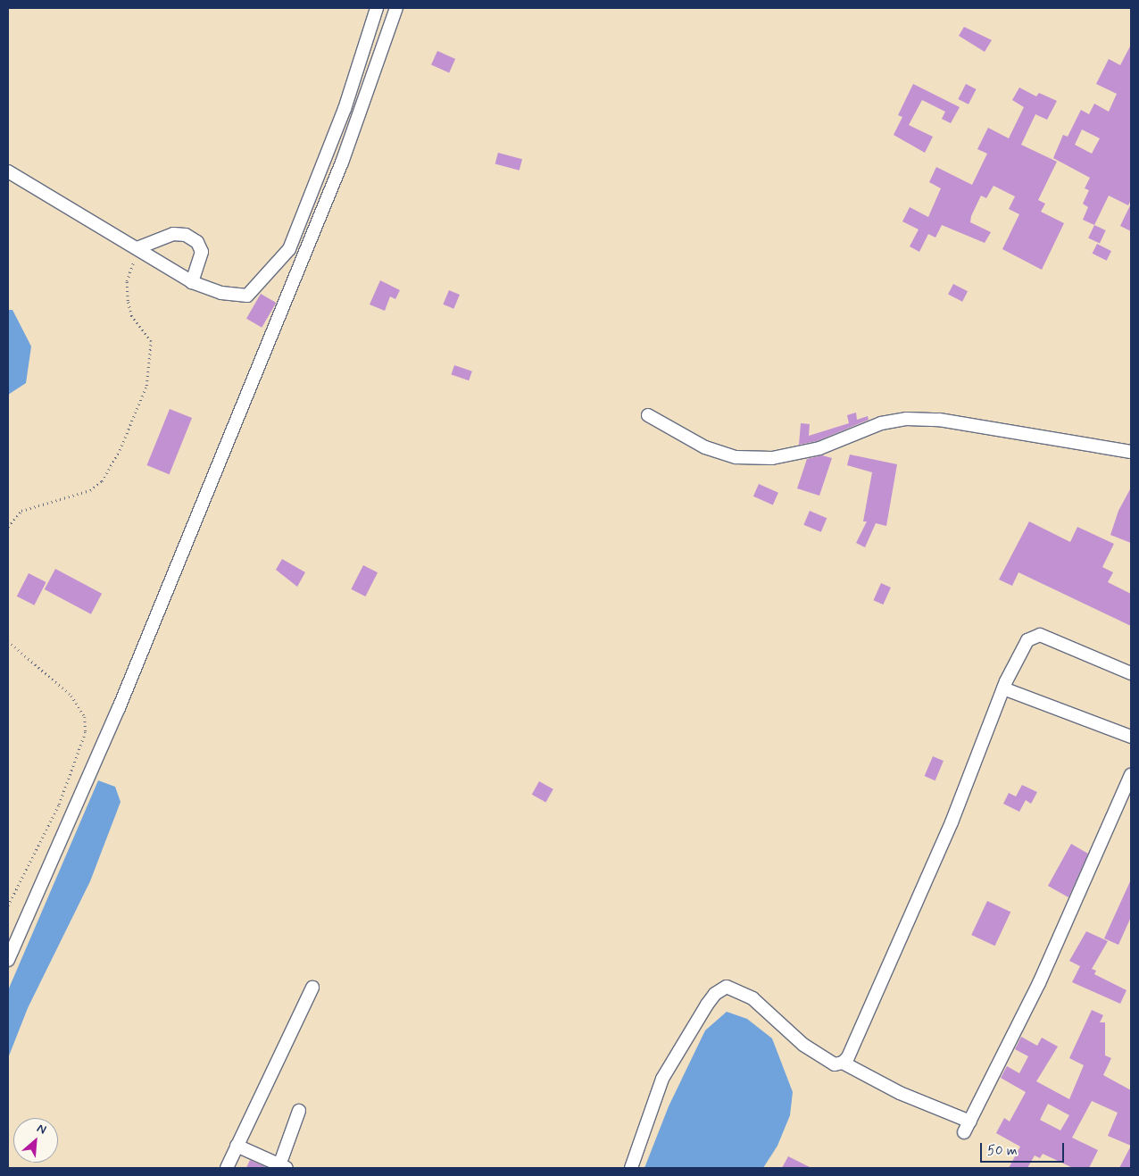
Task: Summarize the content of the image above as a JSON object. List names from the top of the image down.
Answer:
{
  "scale_bar": "50 m",
  "north": "top right"
}
